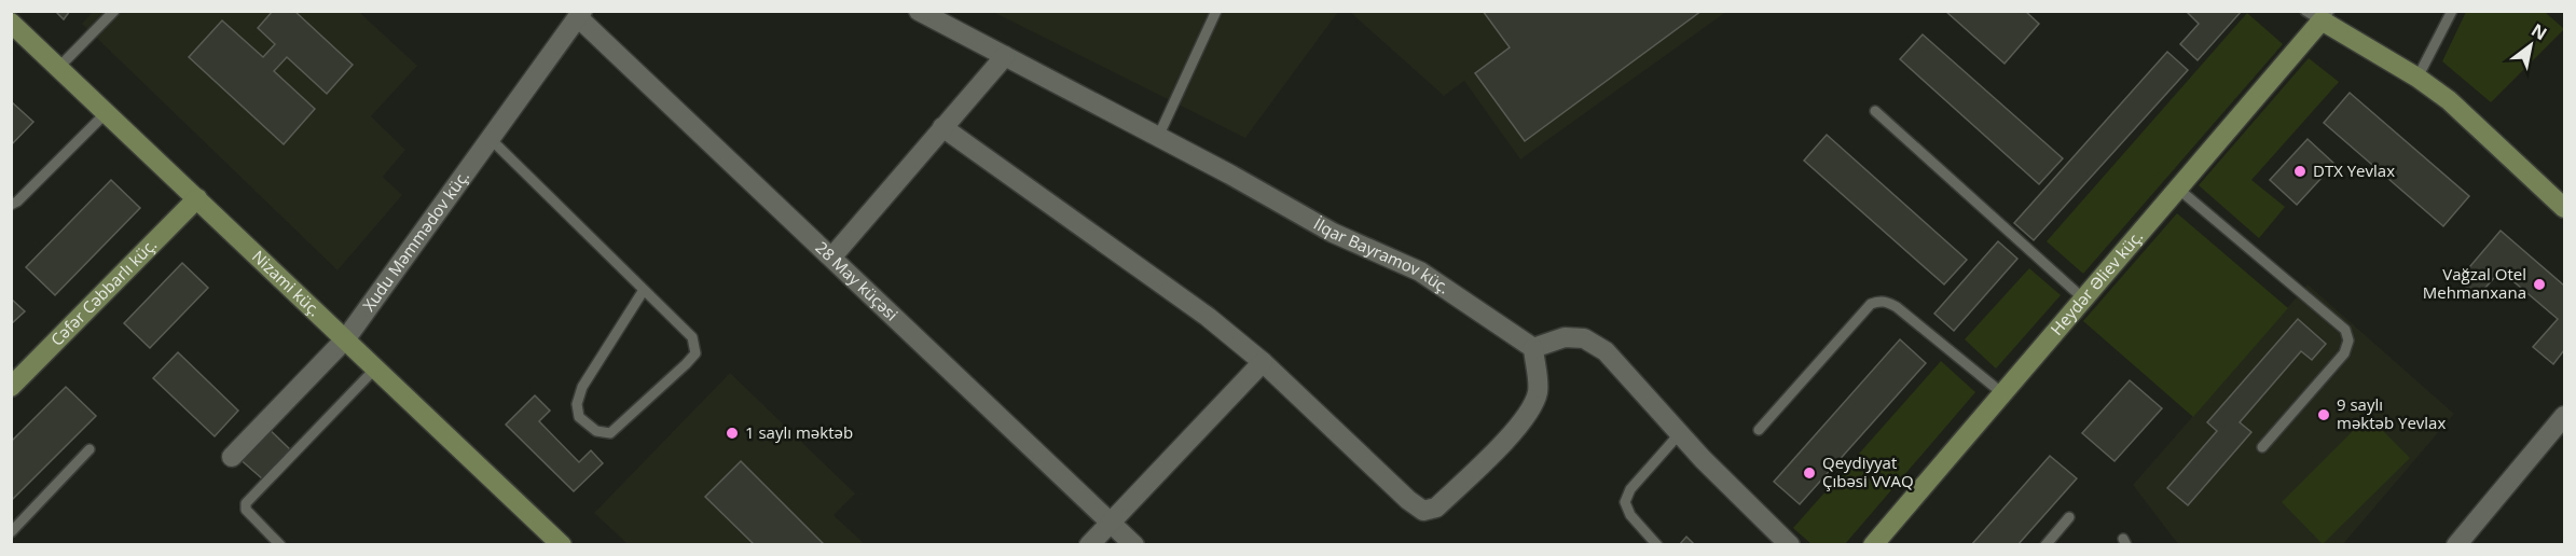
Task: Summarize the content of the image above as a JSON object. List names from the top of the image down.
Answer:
{
  "streets": {
    "street": [
      "Xudu Məmmədov küç.",
      "İlqar Bayramov küç.",
      "28 May küçəsi",
      "Nizami küç.",
      "Heydər Əliev küç.",
      "Cəfər Cəbbarlı küç."
    ]
  },
  "crossings": [
    ["Xudu Məmmədov küç.", "28 May küçəsi"],
    ["Xudu Məmmədov küç.", "Nizami küç."],
    ["Nizami küç.", "Cəfər Cəbbarlı küç."]
  ],
  "places": [
    "DTX Yevlax",
    "Vağzal Otel Mehmanxana",
    "9 saylı məktəb Yevlax",
    "1 saylı məktəb",
    "Qeydiyyat Çıbəsi VVAQ"
  ],
  "north": "top right"
}
